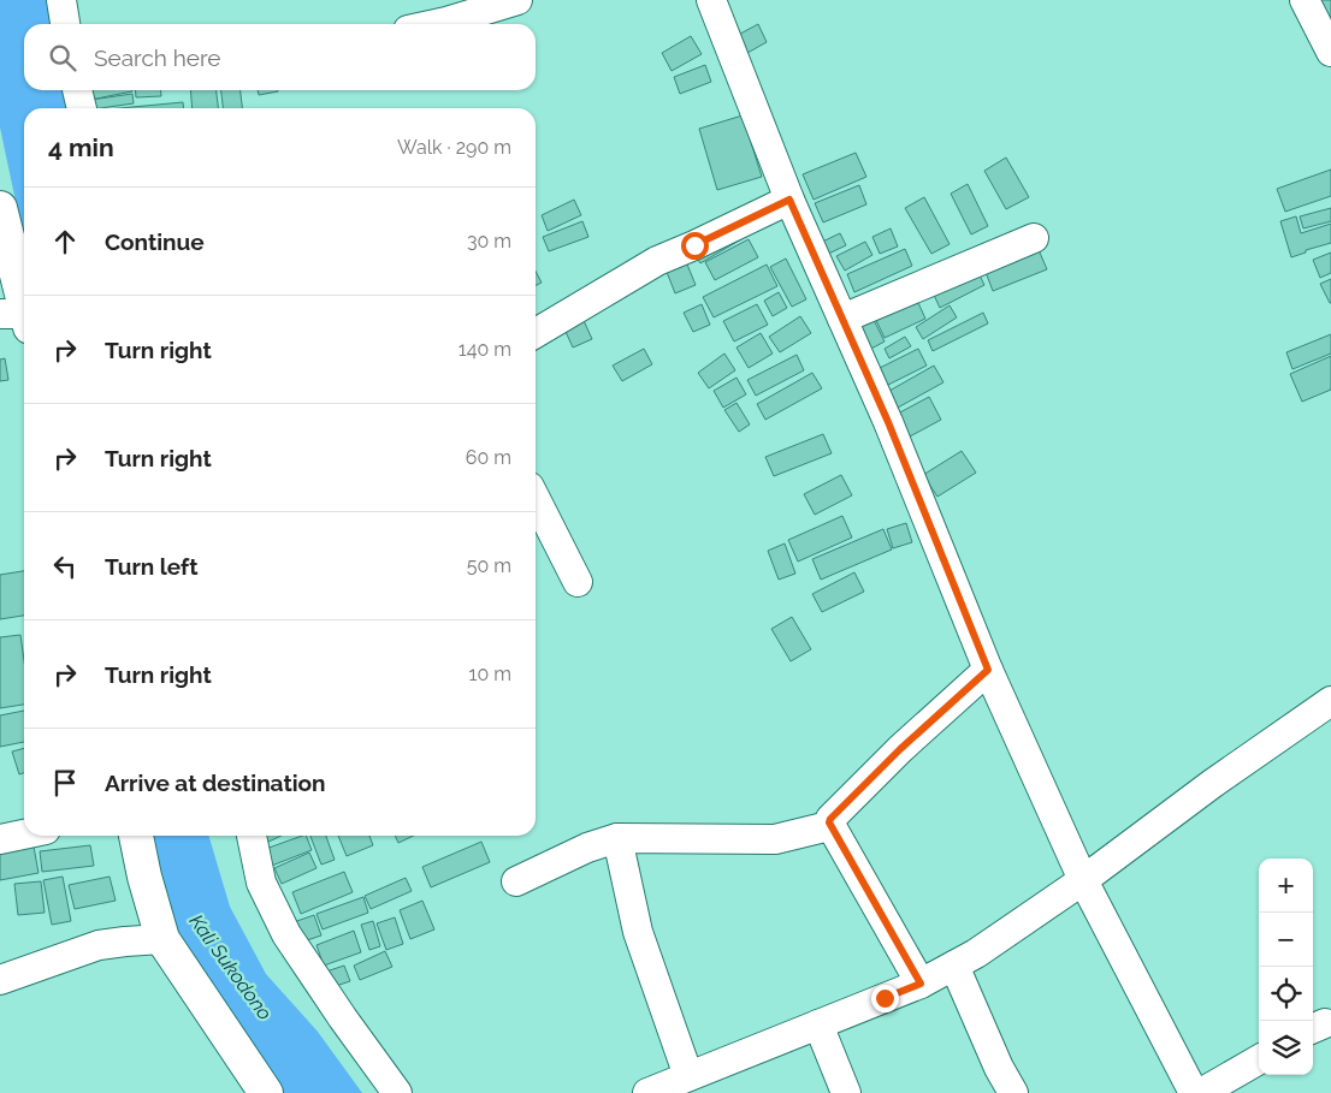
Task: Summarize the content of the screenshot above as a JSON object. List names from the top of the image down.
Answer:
{
  "water": ["Kali Sukodono"],
  "page": {
    "search": "Search here",
    "heading": ["4 min", "Walk · 290 m"],
    "list": [
      ["Continue", "30 m"],
      ["Turn right", "140 m"],
      ["Turn right", "60 m"],
      ["Turn left", "50 m"],
      ["Turn right", "10 m"],
      "Arrive at destination"
    ],
    "map_buttons": ["+", "−"]
  }
}
